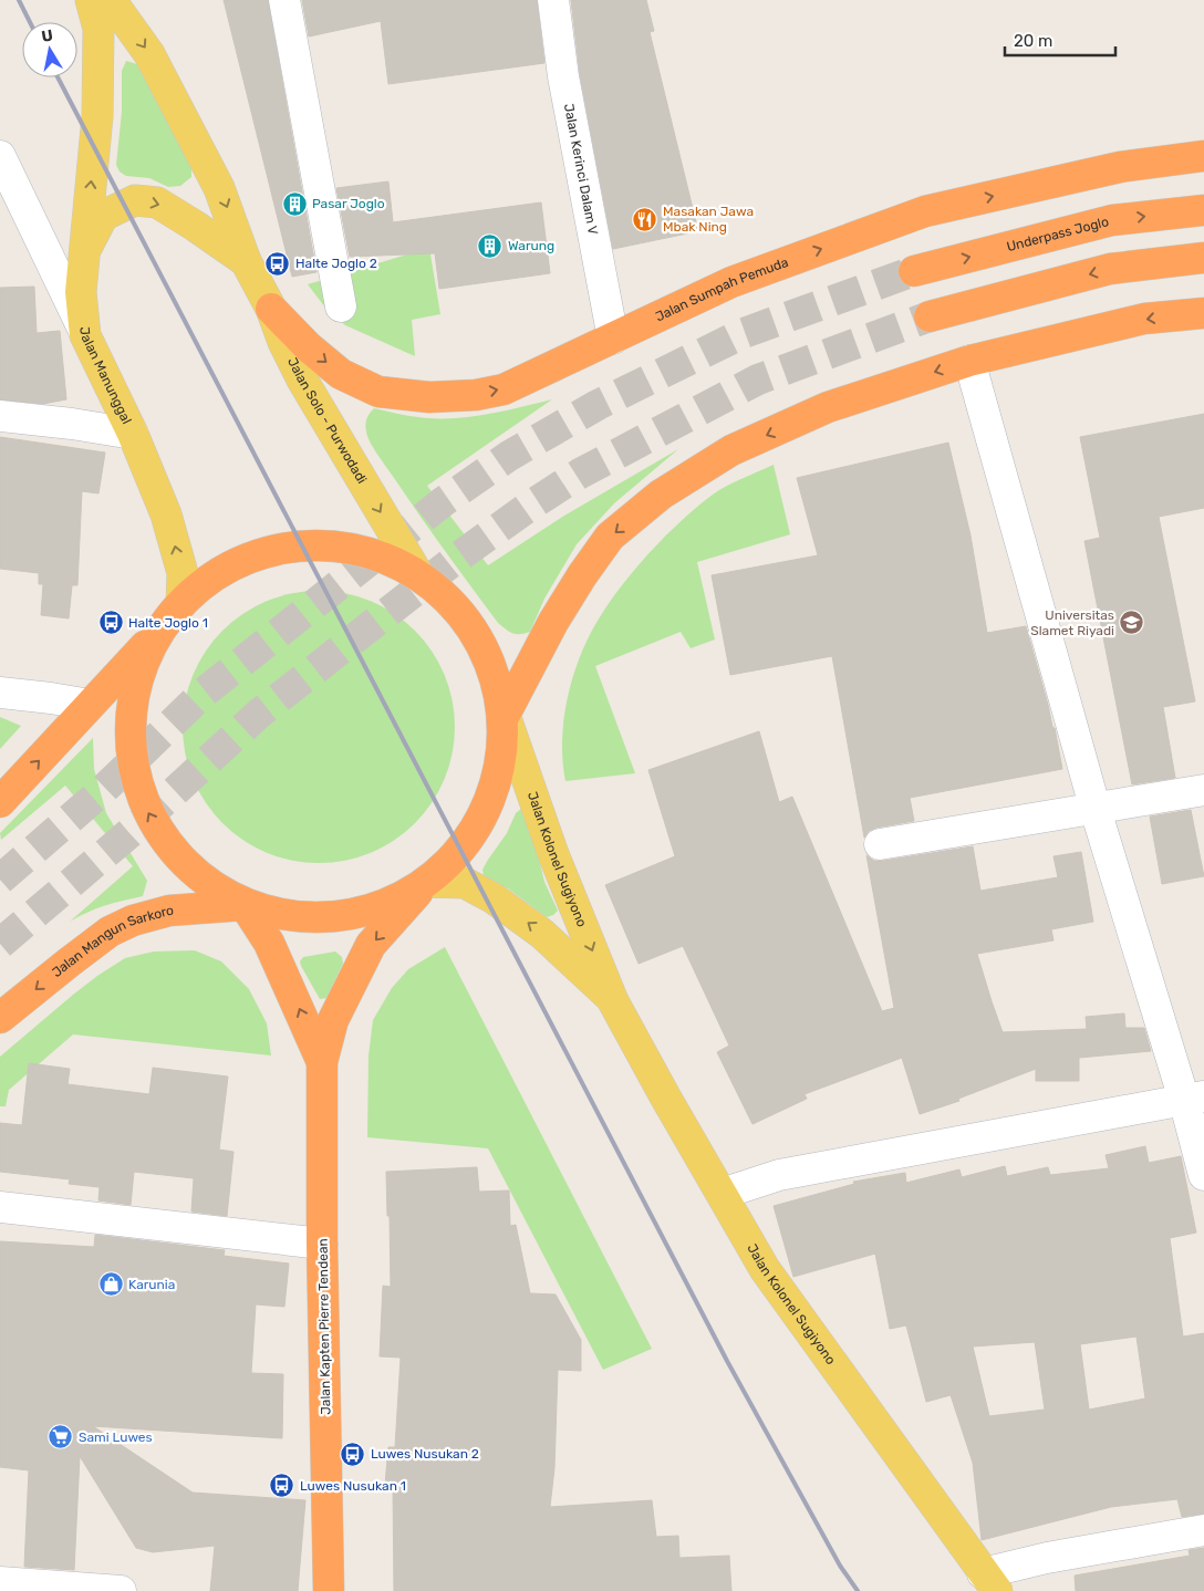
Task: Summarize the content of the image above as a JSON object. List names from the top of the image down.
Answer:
{
  "streets": {
    "highway": [
      "Underpass Joglo",
      "Jalan Sumpah Pemuda",
      "Jalan Mangun Sarkoro",
      "Jalan Kapten Pierre Tendean"
    ],
    "main road": ["Jalan Manunggal", "Jalan Solo - Purwodadi", "Jalan Kolonel Sugiyono"],
    "street": ["Jalan Kerinci Dalam V"]
  },
  "crossings": [
    ["Jalan Kerinci Dalam V", "Jalan Sumpah Pemuda"],
    ["Jalan Sumpah Pemuda", "Jalan Solo - Purwodadi"],
    ["Jalan Manunggal", "Jalan Solo - Purwodadi"],
    ["Jalan Kolonel Sugiyono", "Jalan Kapten Pierre Tendean"],
    ["Jalan Mangun Sarkoro", "Jalan Kapten Pierre Tendean"]
  ],
  "one_way": ["Jalan Manunggal"],
  "places": {
    "building": ["Pasar Joglo", "Warung"],
    "restaurant": ["Masakan Jawa Mbak Ning"],
    "bus stop": [
      "Halte Joglo 2",
      "Halte Joglo 1",
      "Luwes Nusukan 2",
      "Luwes Nusukan 1"
    ],
    "school or university": ["Universitas Slamet Riyadi"],
    "shop": ["Karunia"],
    "supermarket": ["Sami Luwes"]
  },
  "scale_bar": "20 m",
  "north": "top"
}
